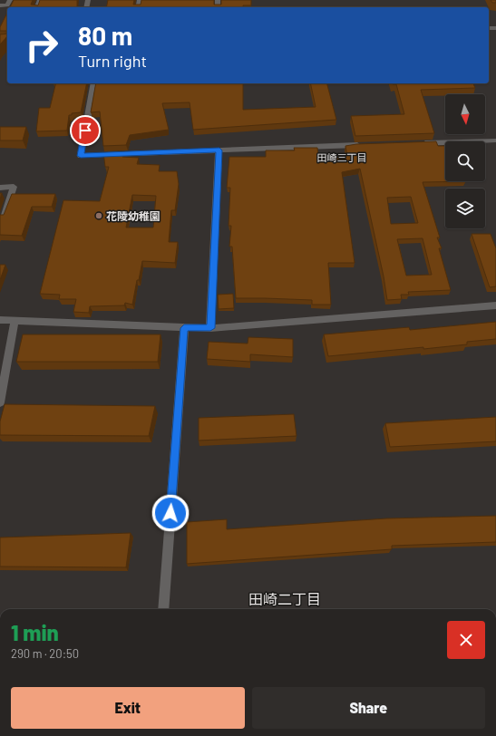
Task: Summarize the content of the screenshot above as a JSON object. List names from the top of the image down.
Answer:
{
  "districts": ["田崎三丁目", "田崎二丁目"],
  "places": ["花陵幼稚園"],
  "north": "bottom",
  "page": {
    "turn": ["80 m", "Turn right"],
    "heading": ["1 min", "290 m · 20:50"],
    "buttons": ["Exit", "Share"]
  }
}
